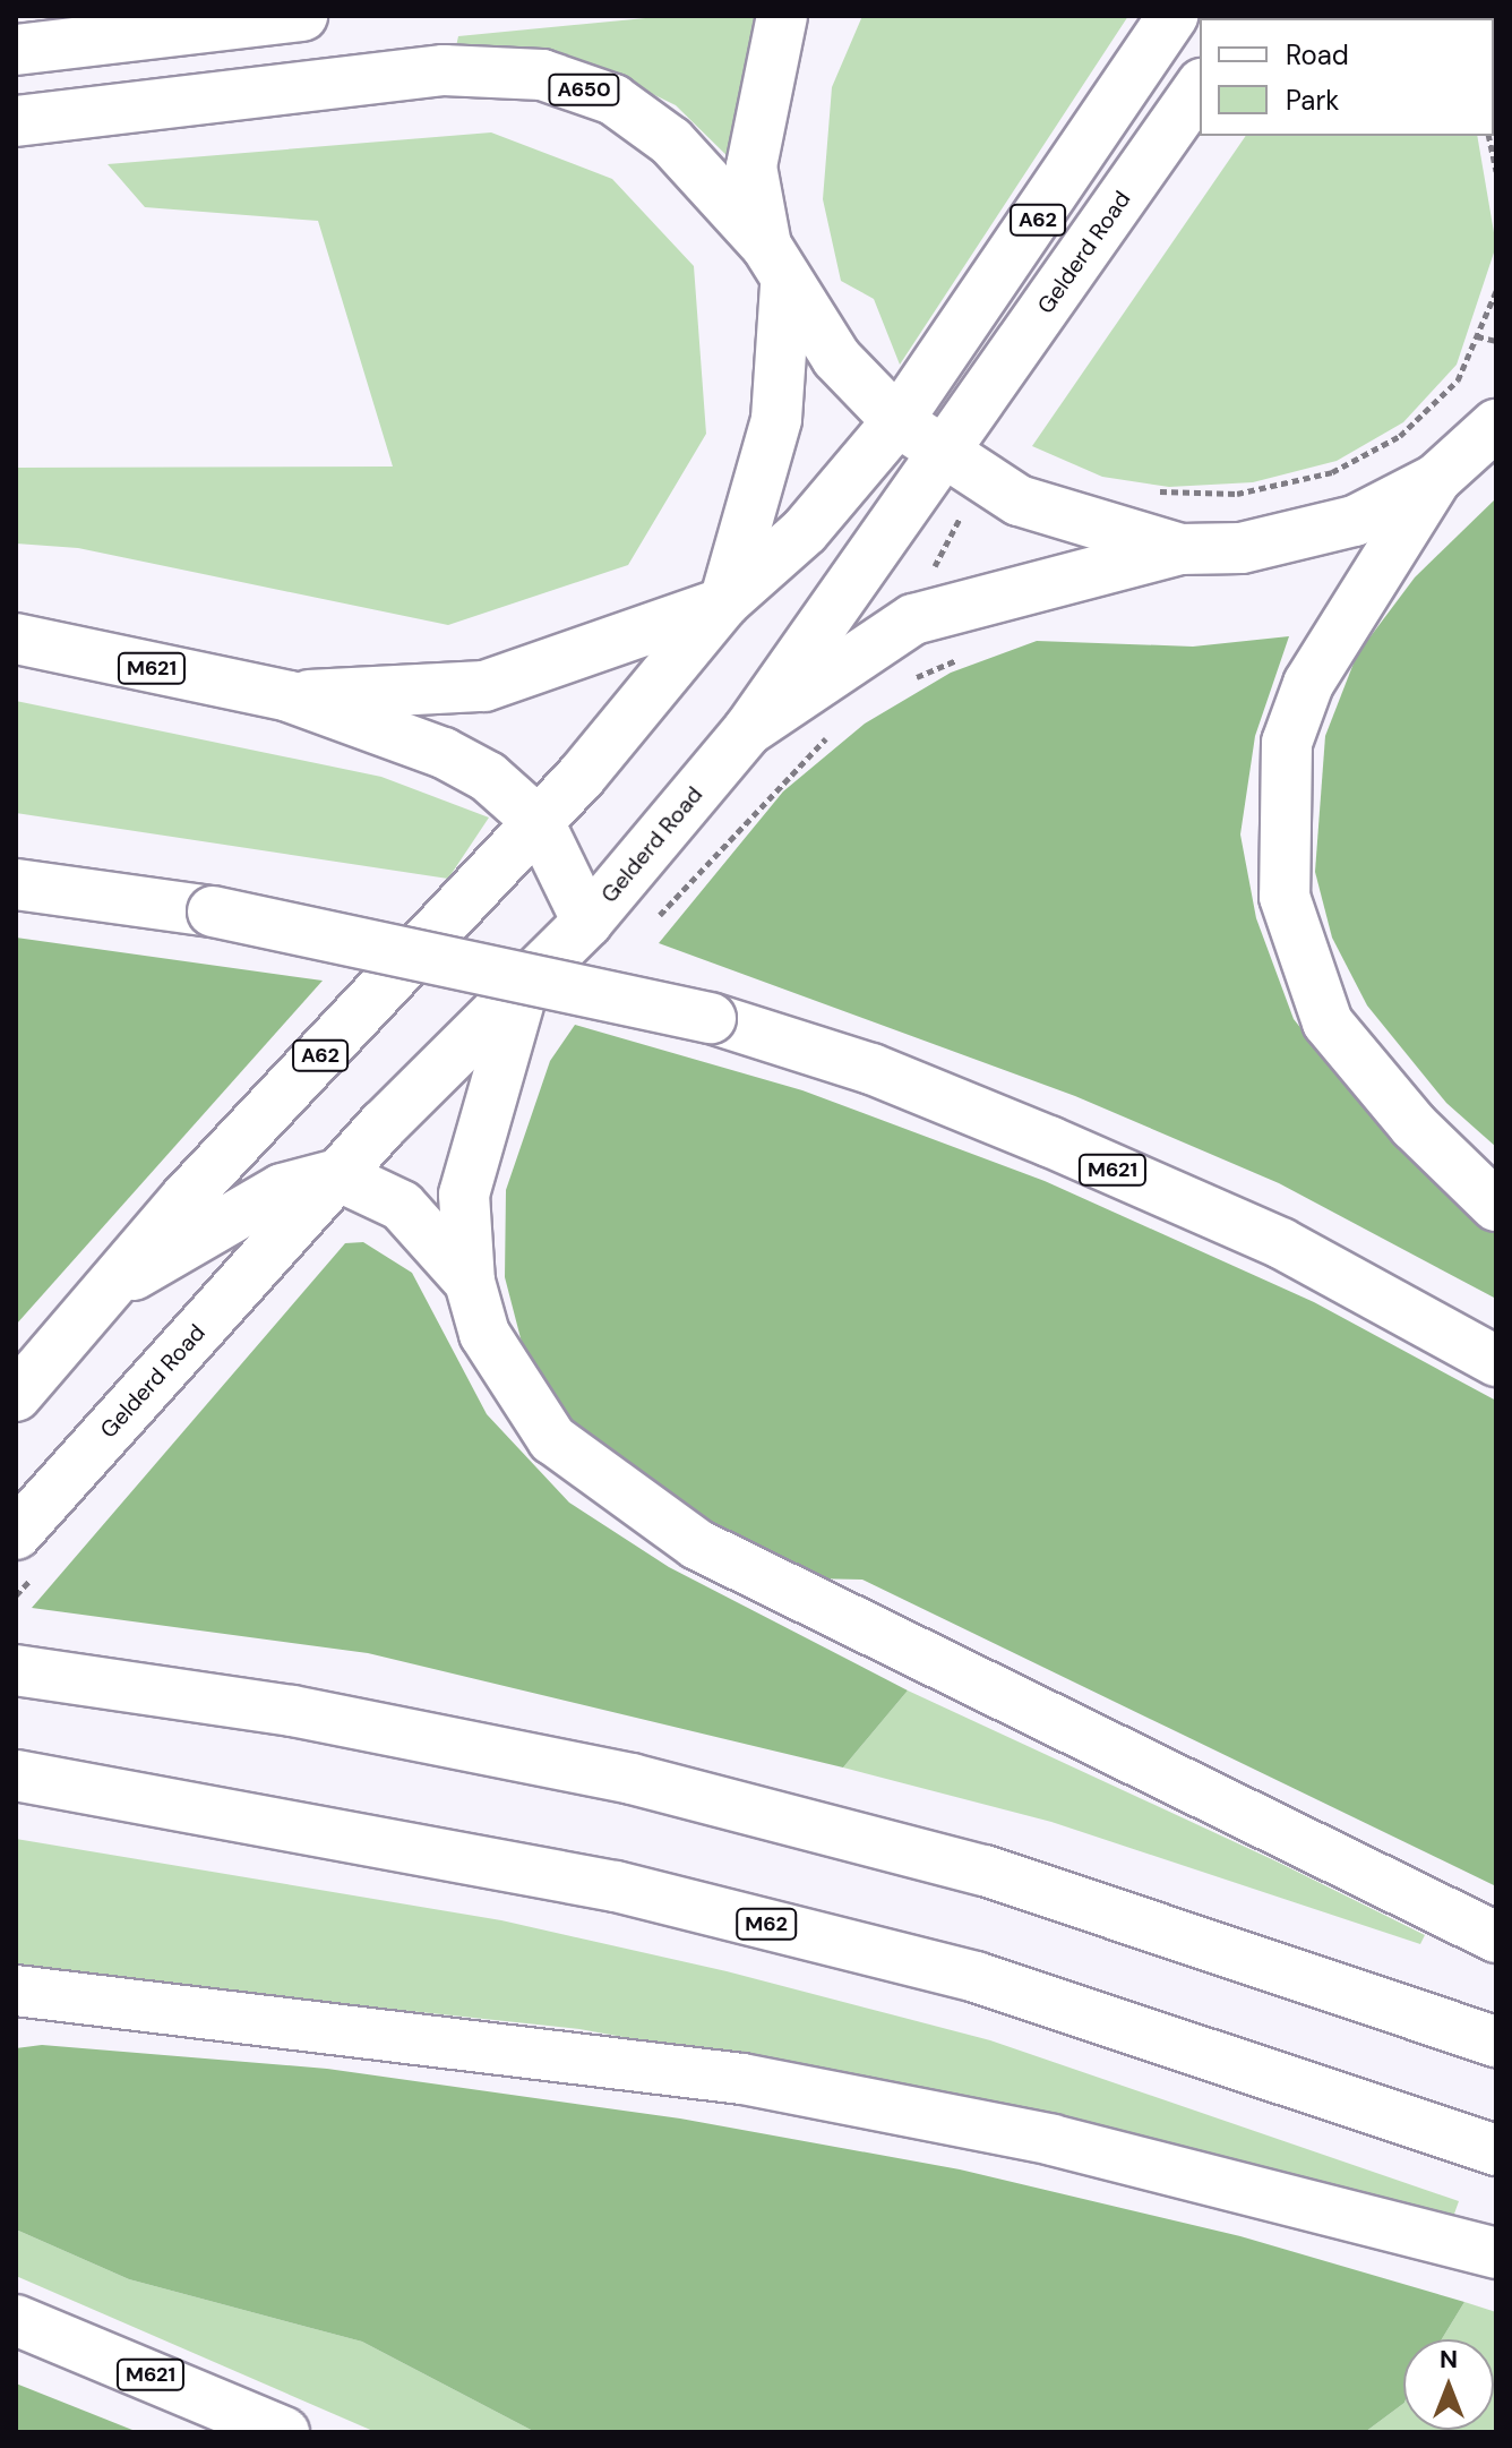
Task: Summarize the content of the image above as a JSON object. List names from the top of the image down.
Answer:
{
  "streets": {
    "main road": [
      "A650",
      "A62",
      "Gelderd Road",
      "M621",
      "M62"
    ]
  },
  "legend": ["Road", "Park"],
  "north": "top"
}
